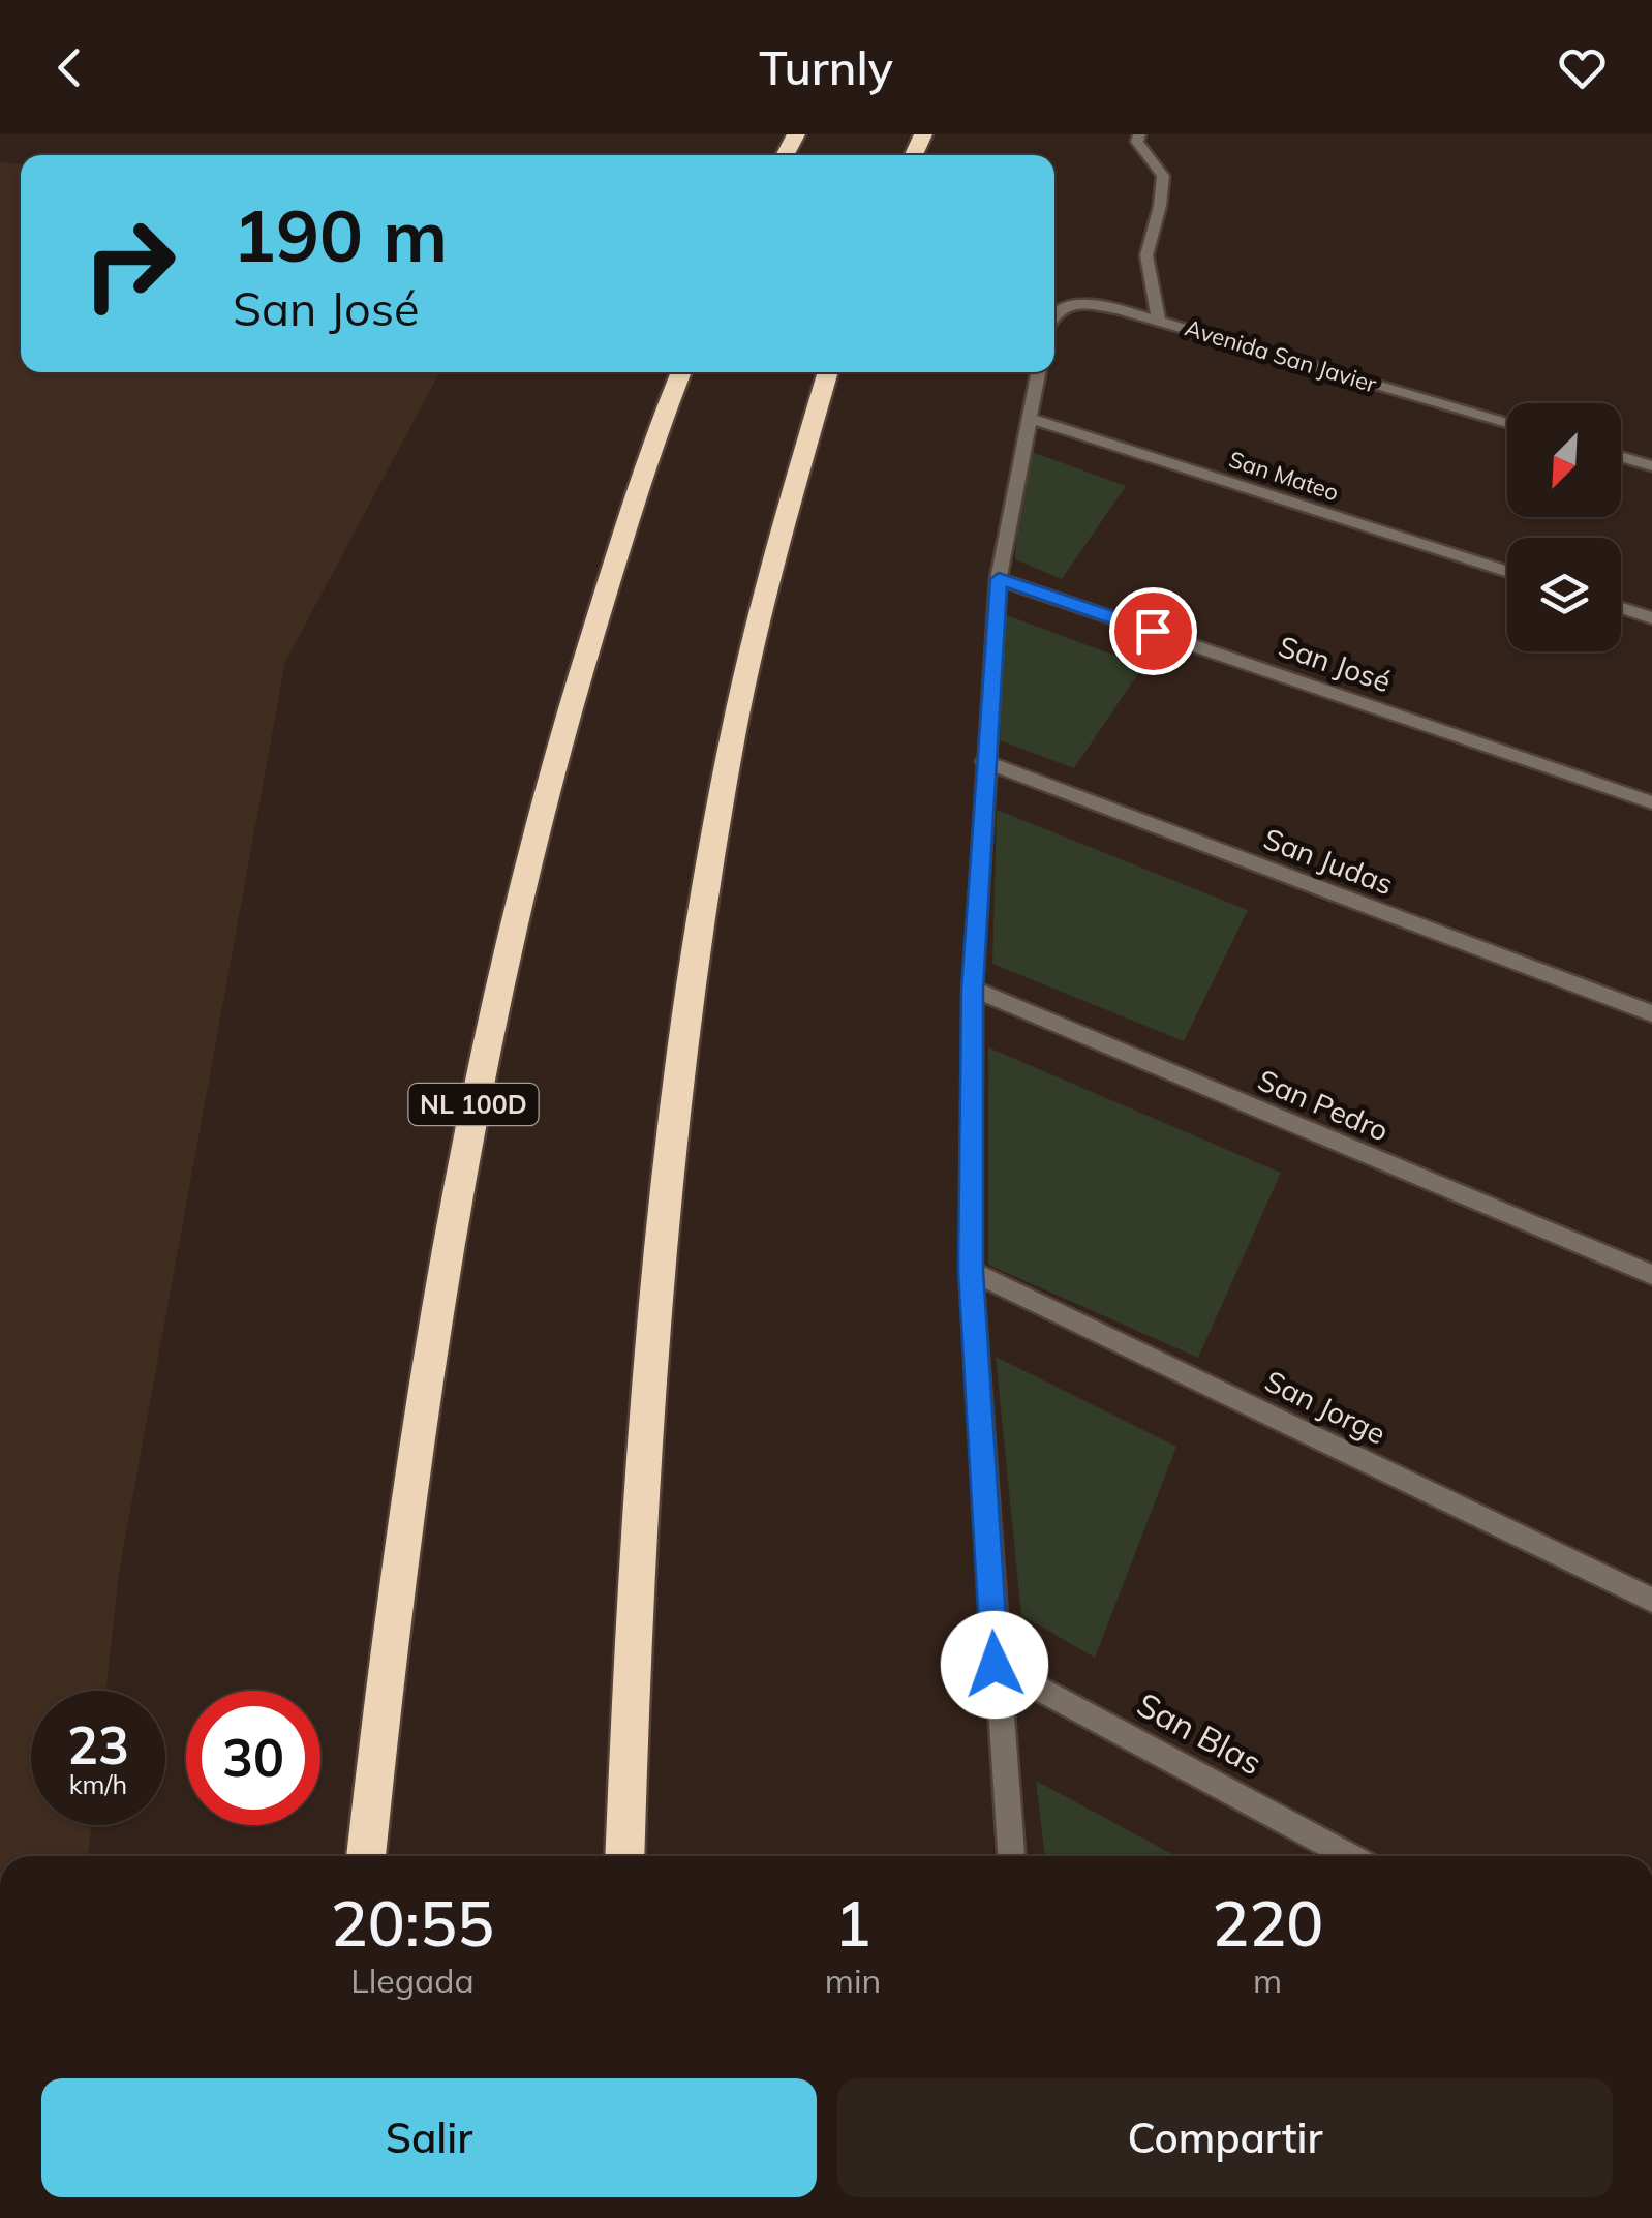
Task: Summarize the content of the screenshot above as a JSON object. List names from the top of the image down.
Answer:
{
  "streets": {
    "highway": ["NL 100D"],
    "street": [
      "Avenida San Javier",
      "San Mateo",
      "San José",
      "San Judas",
      "San Pedro",
      "San Jorge",
      "San Blas"
    ]
  },
  "north": "bottom left",
  "page": {
    "header": "Turnly",
    "turn": ["190 m", "San José"],
    "speed": "23 km/h",
    "limit": "30",
    "eta": [
      "20:55",
      "Llegada",
      "1",
      "min",
      "220",
      "m"
    ],
    "buttons": ["Salir", "Compartir"]
  }
}
